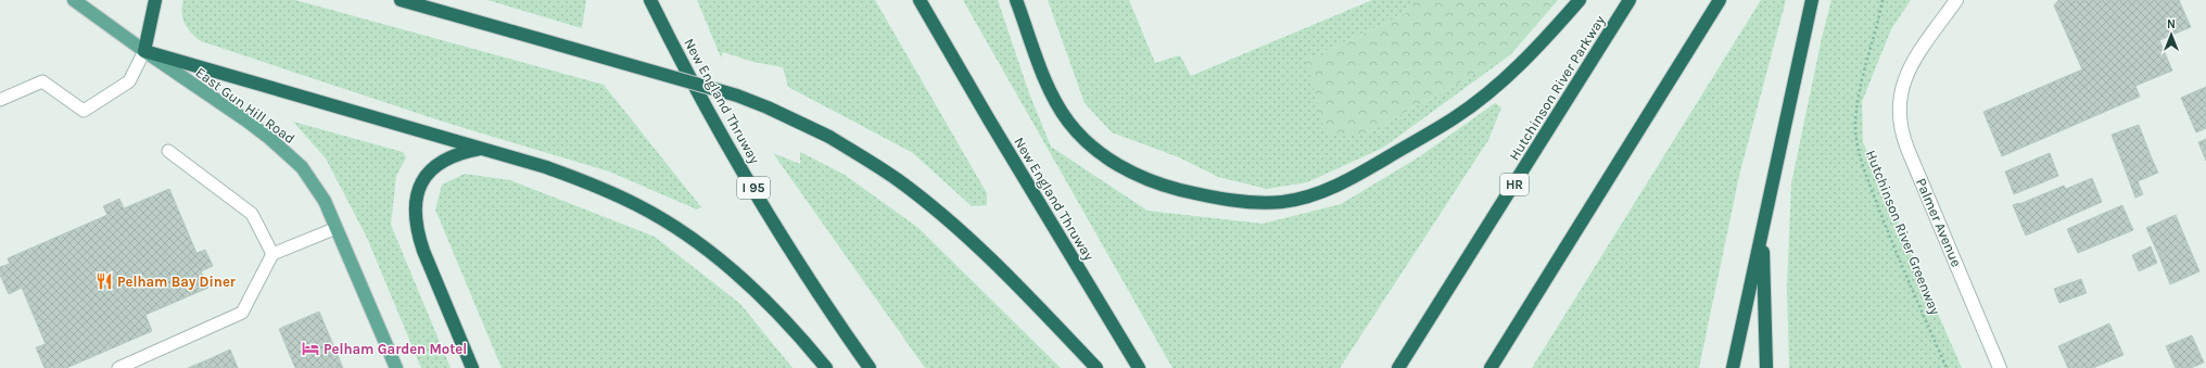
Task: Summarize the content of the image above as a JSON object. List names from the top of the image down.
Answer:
{
  "streets": {
    "highway": [
      "Hutchinson River Parkway",
      "New England Thruway",
      "HR",
      "I 95"
    ],
    "main road": ["East Gun Hill Road"],
    "street": ["Palmer Avenue"],
    "path": ["Hutchinson River Greenway"]
  },
  "places": {
    "restaurant": ["Pelham Bay Diner"],
    "hotel": ["Pelham Garden Motel"]
  },
  "north": "top"
}
